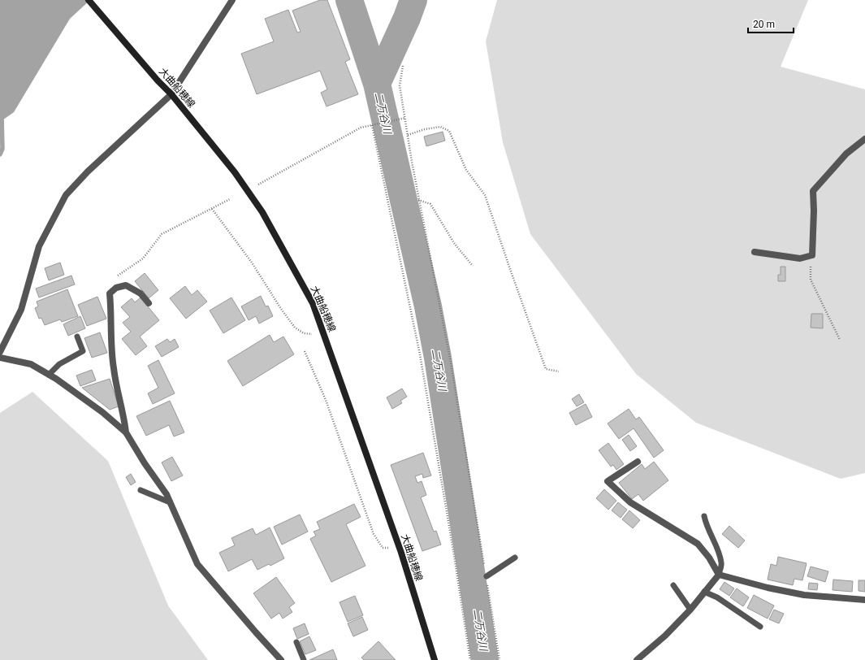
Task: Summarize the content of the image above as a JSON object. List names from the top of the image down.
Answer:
{
  "streets": {
    "main road": ["大曲船穂線"]
  },
  "water": ["二万谷川"],
  "scale_bar": "20 m"
}
